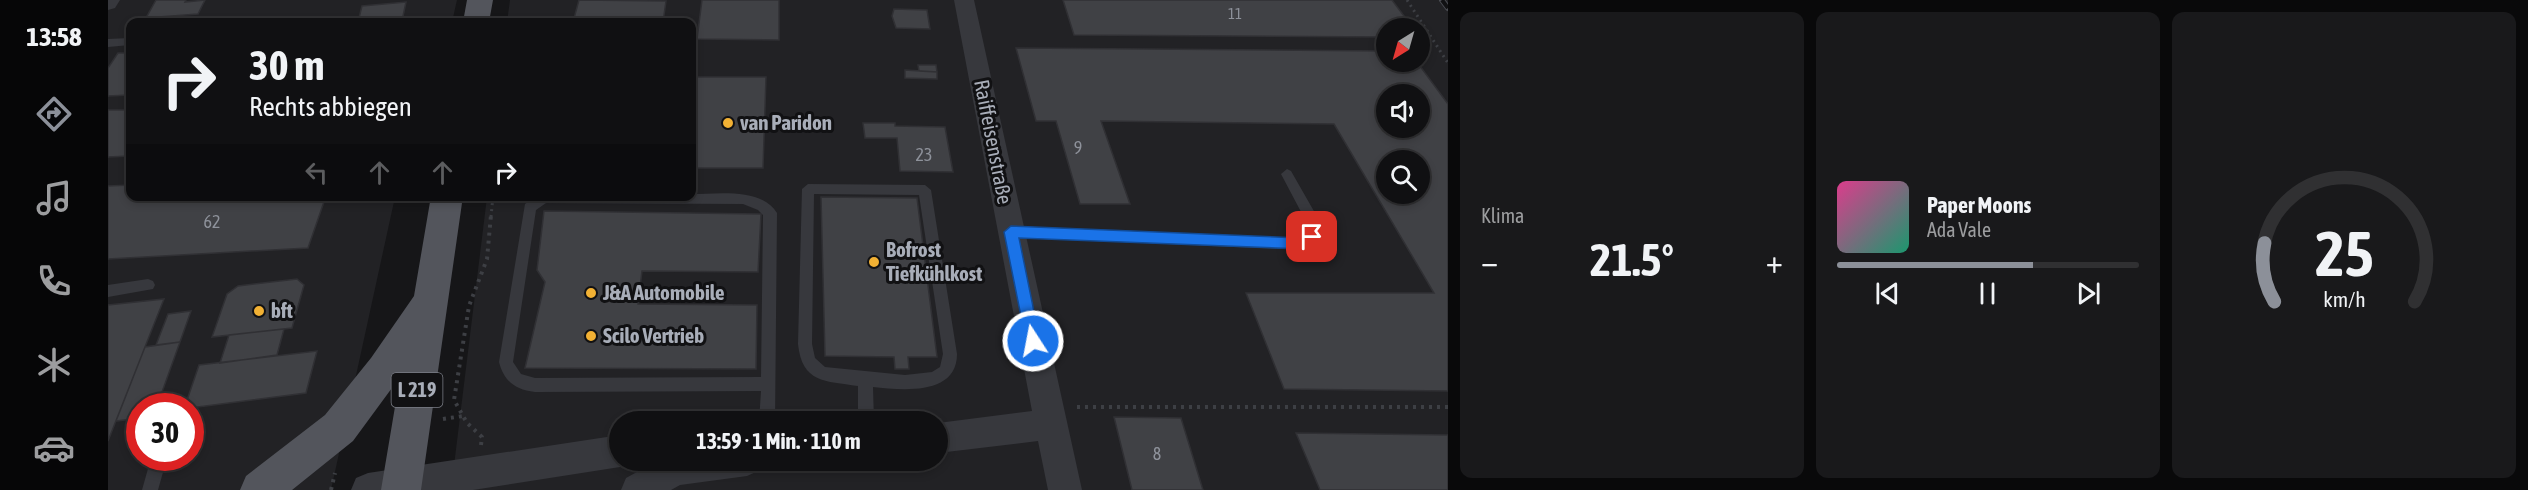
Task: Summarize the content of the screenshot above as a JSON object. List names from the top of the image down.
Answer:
{
  "streets": {
    "main road": ["L 219"],
    "street": ["Raiffeisenstraße"]
  },
  "places": [
    "van Paridon",
    "Bofrost Tiefkühlkost",
    "J&A Automobile",
    "bft",
    "Scilo Vertrieb"
  ],
  "house_numbers": [
    "11",
    "9",
    "23",
    "62",
    "8"
  ],
  "north": "bottom left",
  "page": {
    "tabs": "13:58",
    "tile": "Klima",
    "turn": ["30 m", "Rechts abbiegen"],
    "song": ["Paper Moons", "Ada Vale"],
    "heat": ["−", "21.5°", "+"],
    "limit": "30",
    "trip": "13:59 · 1 Min. · 110 m",
    "gauge": ["25", "km/h"]
  }
}
